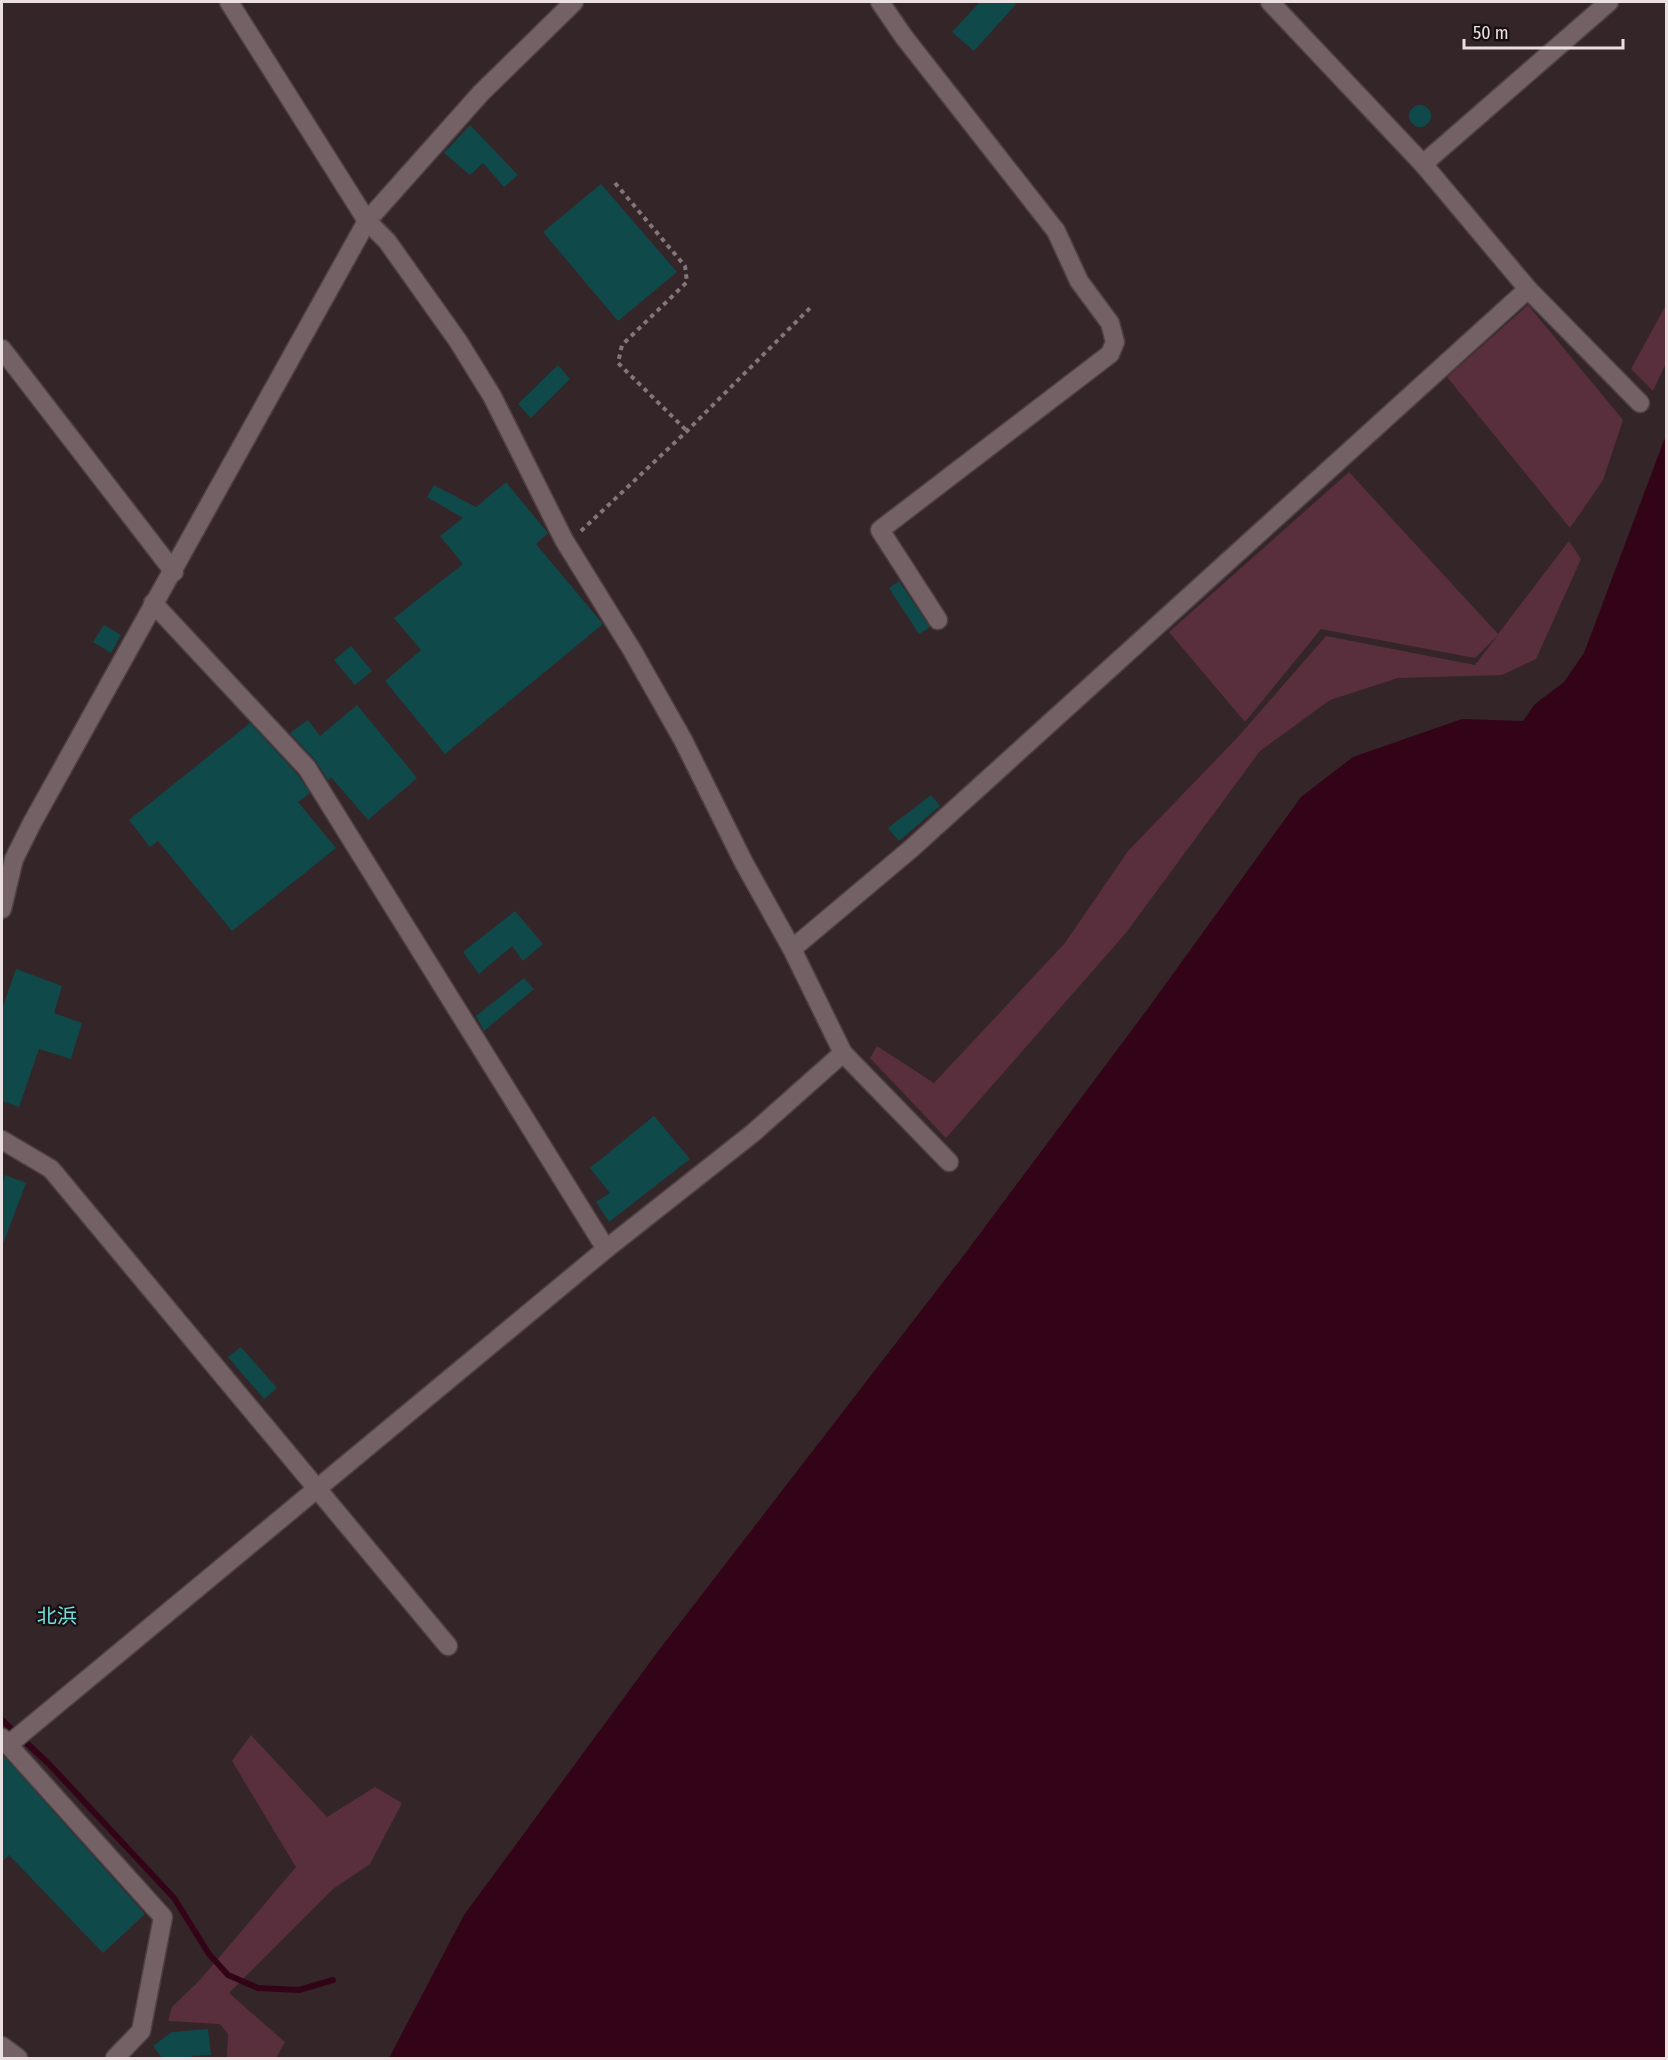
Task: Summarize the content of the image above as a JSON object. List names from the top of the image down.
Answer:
{
  "districts": ["北浜"],
  "scale_bar": "50 m"
}
